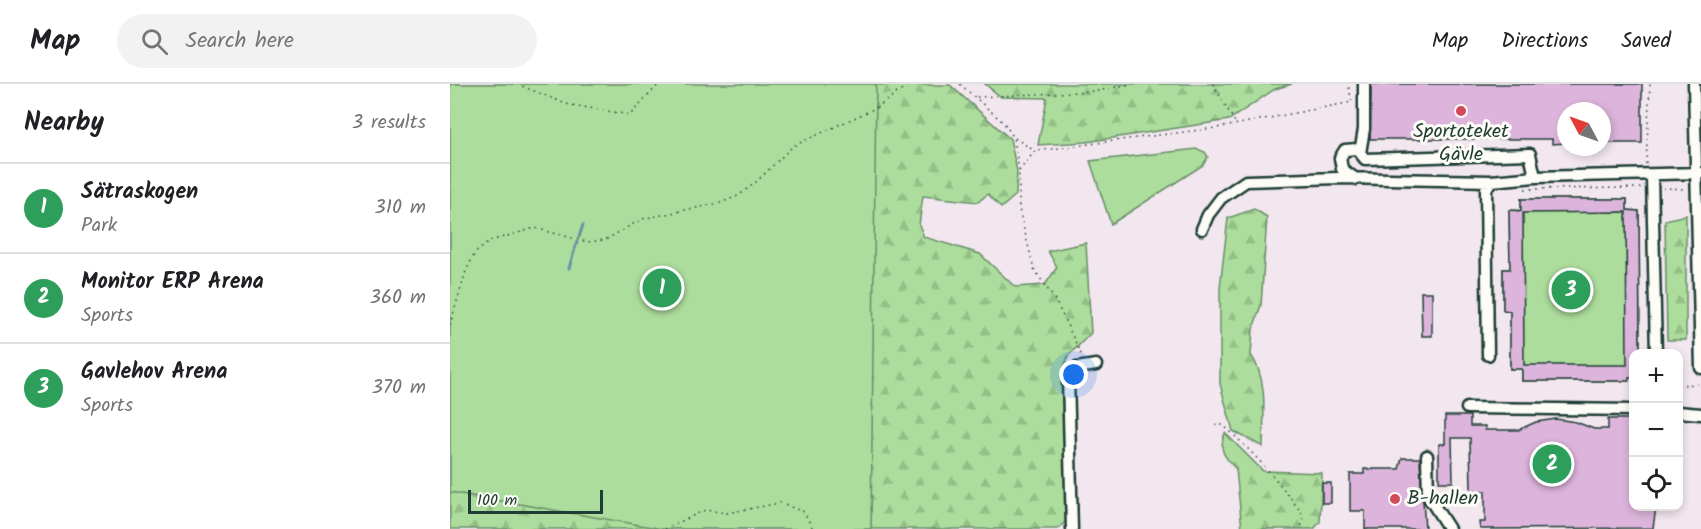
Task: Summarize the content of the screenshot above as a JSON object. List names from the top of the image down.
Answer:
{
  "places": ["Sportoteket Gävle", "B-hallen"],
  "scale_bar": "100 m",
  "north": "top left",
  "page": {
    "header": "Map",
    "search": "Search here",
    "nav": ["Map", "Directions", "Saved"],
    "heading": ["Nearby", "3 results"],
    "list": [
      {
        "mark": "1",
        "name": "Sätraskogen",
        "note": "Park",
        "value": "310 m"
      },
      {
        "mark": "2",
        "name": "Monitor ERP Arena",
        "note": "Sports",
        "value": "360 m"
      },
      {
        "mark": "3",
        "name": "Gavlehov Arena",
        "note": "Sports",
        "value": "370 m"
      }
    ],
    "pins": ["1", "3", "2"],
    "map_buttons": ["+", "−"],
    "scale": "100 m"
  }
}
